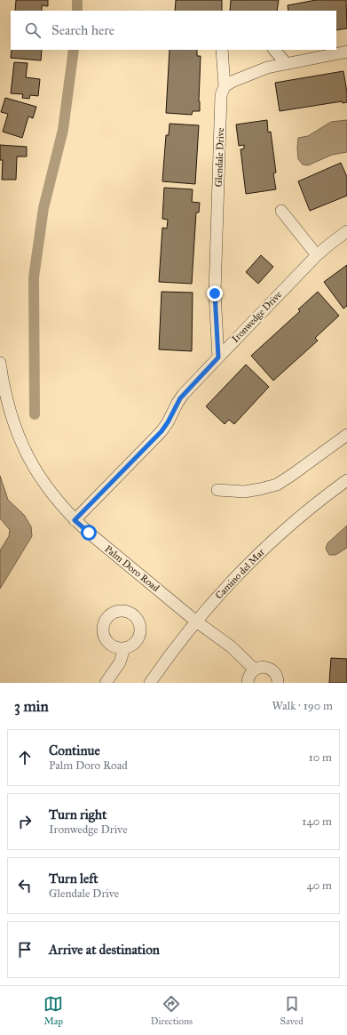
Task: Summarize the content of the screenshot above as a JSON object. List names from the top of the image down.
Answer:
{
  "streets": {
    "street": [
      "Glendale Drive",
      "Ironwedge Drive",
      "Palm Doro Road",
      "Camino del Mar"
    ]
  },
  "crossings": [
    ["Glendale Drive", "Ironwedge Drive"],
    ["Ironwedge Drive", "Palm Doro Road"],
    ["Palm Doro Road", "Camino del Mar"]
  ],
  "page": {
    "search": "Search here",
    "heading": ["3 min", "Walk · 190 m"],
    "list": [
      ["Continue", "Palm Doro Road", "10 m"],
      ["Turn right", "Ironwedge Drive", "140 m"],
      ["Turn left", "Glendale Drive", "40 m"],
      "Arrive at destination"
    ],
    "nav": ["Map", "Directions", "Saved"]
  }
}
